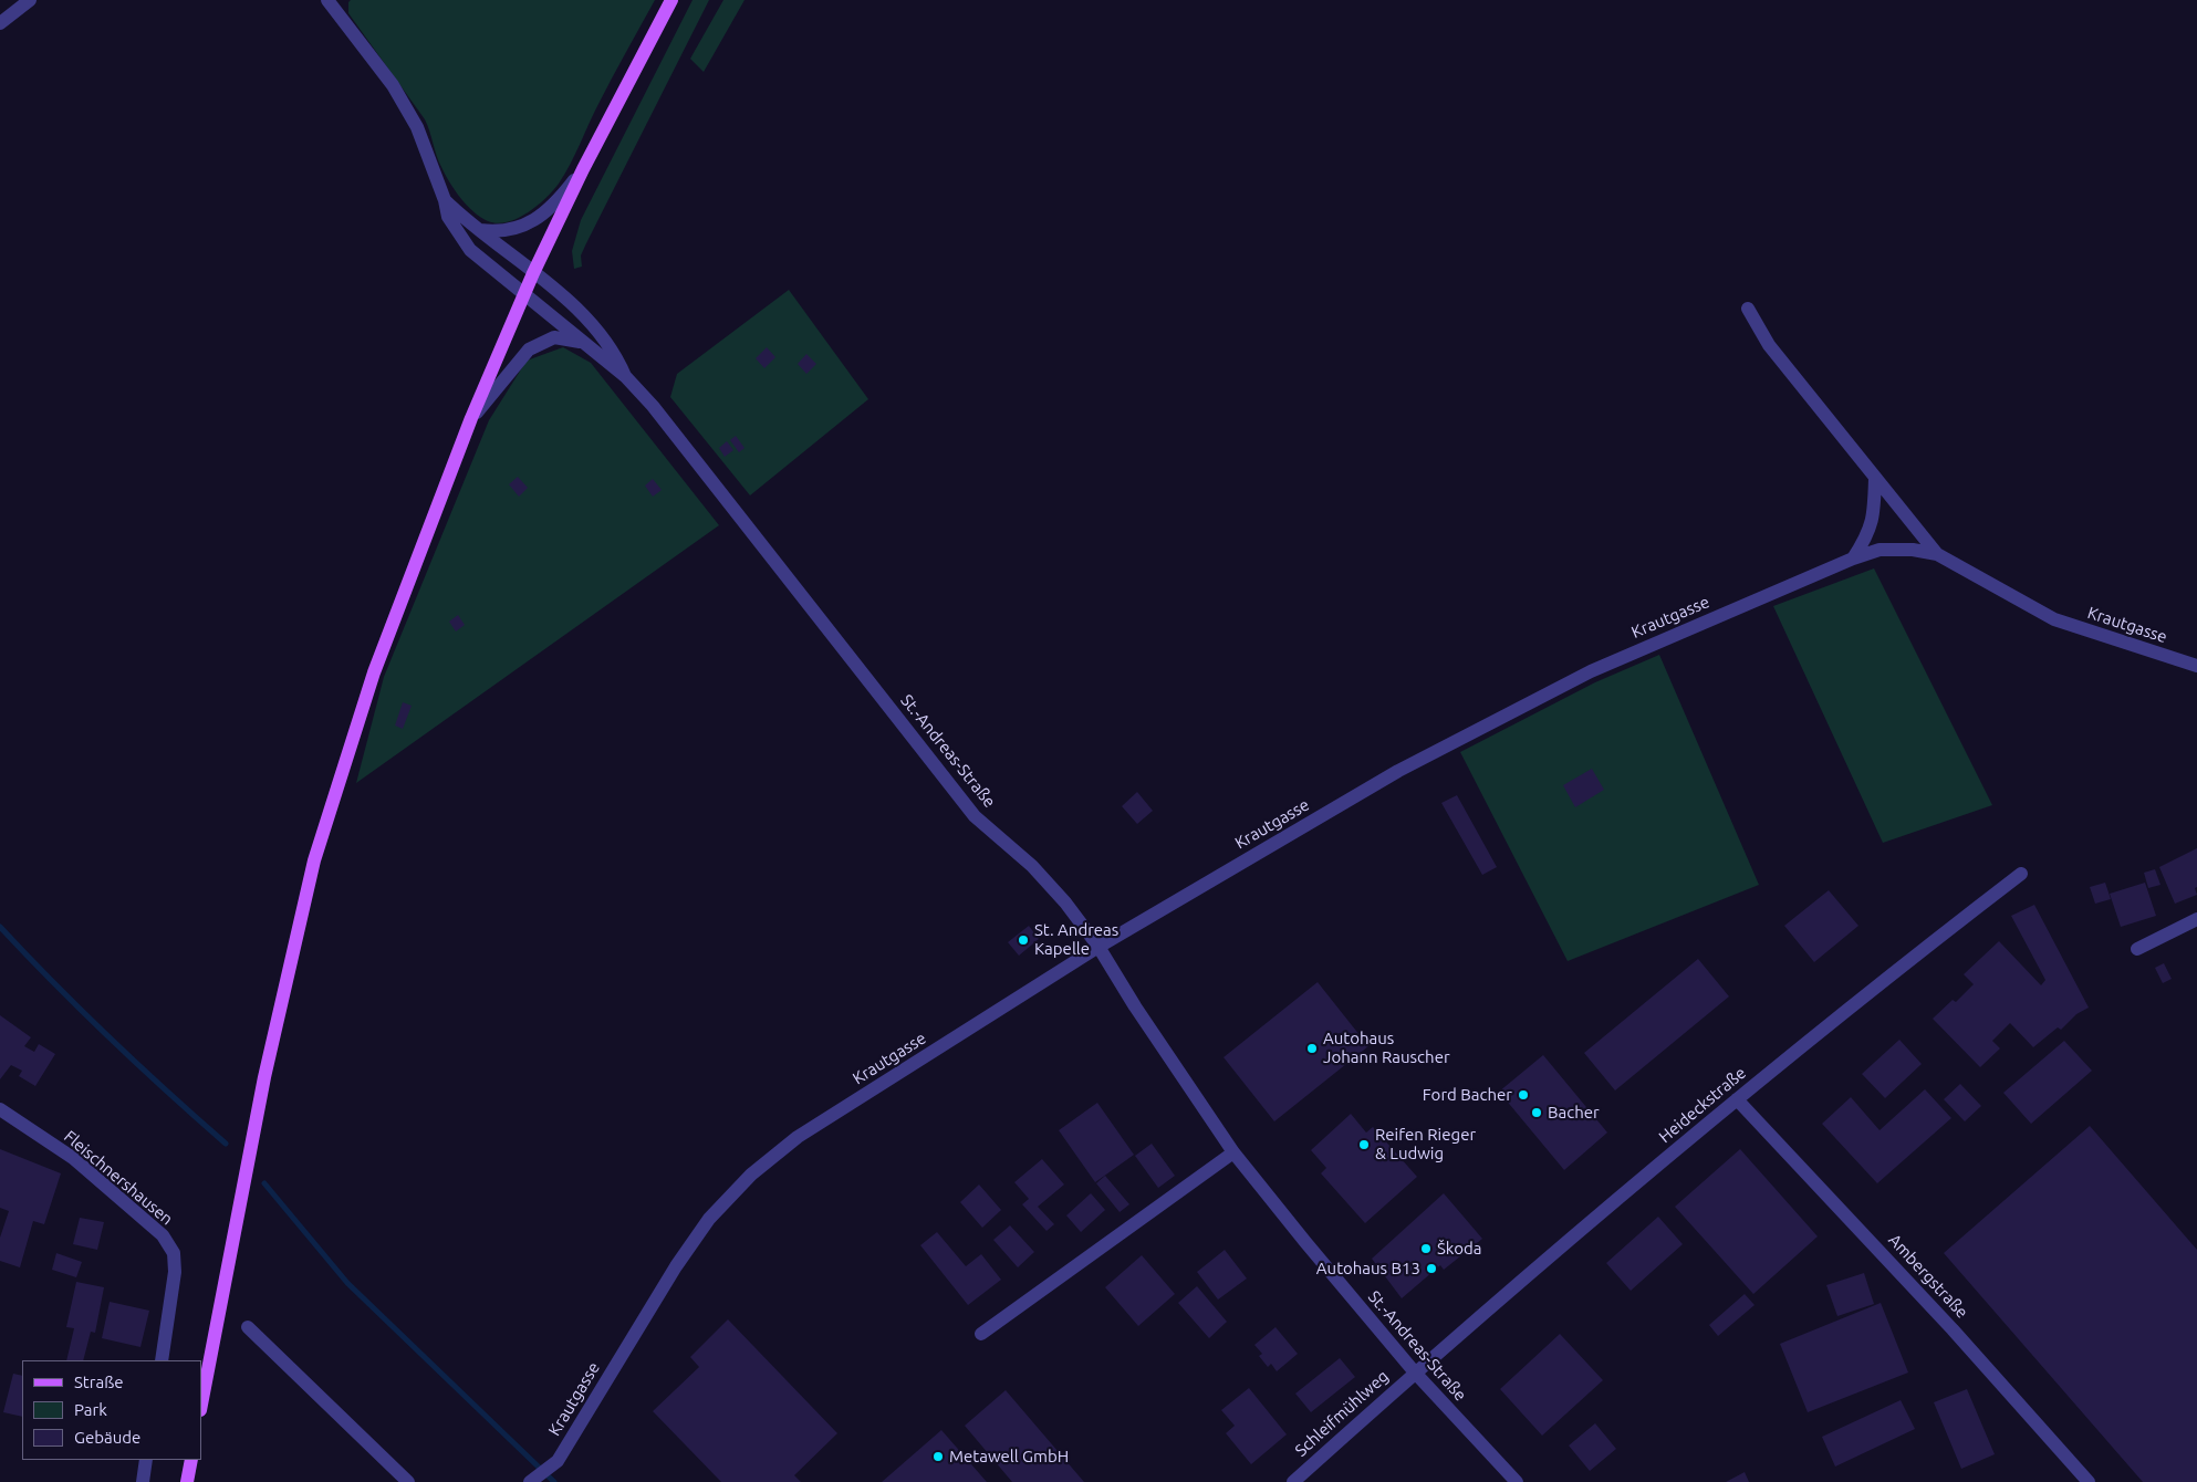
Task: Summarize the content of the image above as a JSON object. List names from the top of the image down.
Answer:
{
  "streets": {
    "street": [
      "Krautgasse",
      "St.-Andreas-Straße",
      "Heideckstraße",
      "Fleischnershausen",
      "Ambergstraße",
      "Schleifmühlweg"
    ]
  },
  "crossings": [
    ["Krautgasse", "St.-Andreas-Straße"],
    ["St.-Andreas-Straße", "Heideckstraße"],
    ["St.-Andreas-Straße", "Schleifmühlweg"],
    ["Heideckstraße", "Ambergstraße"],
    ["Heideckstraße", "Schleifmühlweg"]
  ],
  "places": [
    "St. Andreas Kapelle",
    "Autohaus Johann Rauscher",
    "Ford Bacher",
    "Bacher",
    "Reifen Rieger & Ludwig",
    "Škoda",
    "Autohaus B13",
    "Metawell GmbH"
  ],
  "legend": ["Straße", "Park", "Gebäude"]
}
